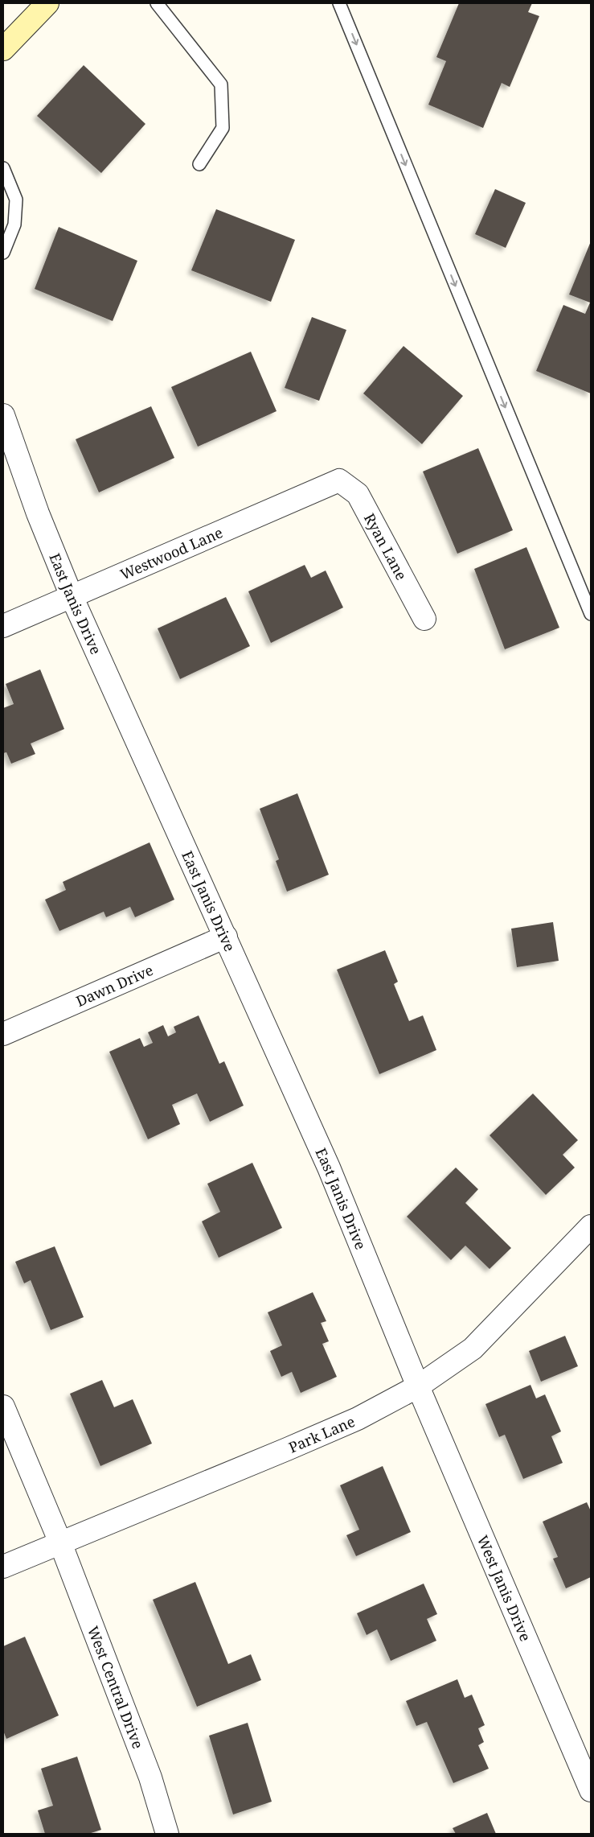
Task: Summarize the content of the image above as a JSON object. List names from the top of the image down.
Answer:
{
  "streets": {
    "street": [
      "Ryan Lane",
      "Westwood Lane",
      "East Janis Drive",
      "Dawn Drive",
      "Park Lane",
      "West Janis Drive",
      "West Central Drive"
    ]
  },
  "crossings": [
    ["Ryan Lane", "Westwood Lane"],
    ["Westwood Lane", "East Janis Drive"],
    ["East Janis Drive", "Dawn Drive"],
    ["East Janis Drive", "Park Lane"],
    ["East Janis Drive", "West Janis Drive"],
    ["Park Lane", "West Janis Drive"],
    ["Park Lane", "West Central Drive"]
  ]
}
